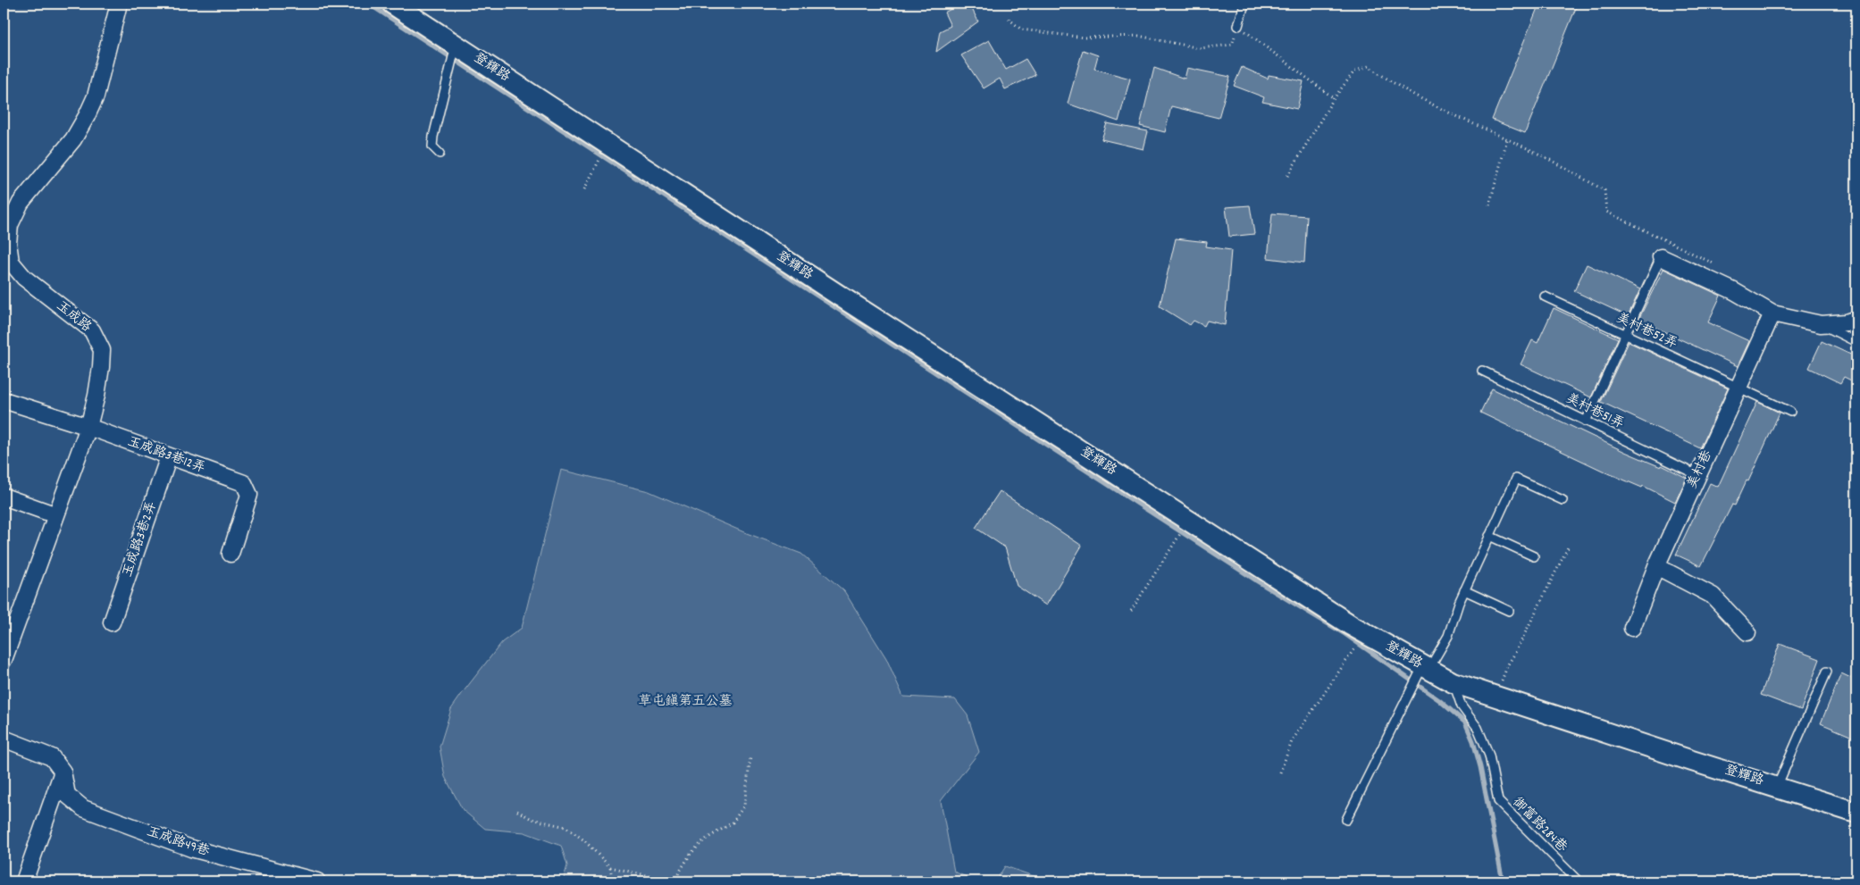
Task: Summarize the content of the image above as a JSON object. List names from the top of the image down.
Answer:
{
  "streets": {
    "street": [
      "登輝路",
      "玉成路",
      "玉成路3巷12弄",
      "美村巷",
      "玉成路3巷2弄",
      "玉成路49巷"
    ],
    "lane": ["美村巷52弄", "美村巷51弄", "御富路284巷"]
  },
  "crossings": [
    ["登輝路", "御富路284巷"],
    ["玉成路", "玉成路3巷12弄"],
    ["美村巷52弄", "美村巷"],
    ["美村巷51弄", "美村巷"],
    ["玉成路3巷12弄", "玉成路3巷2弄"]
  ],
  "parks": ["草屯鎮第五公墓"]
}
